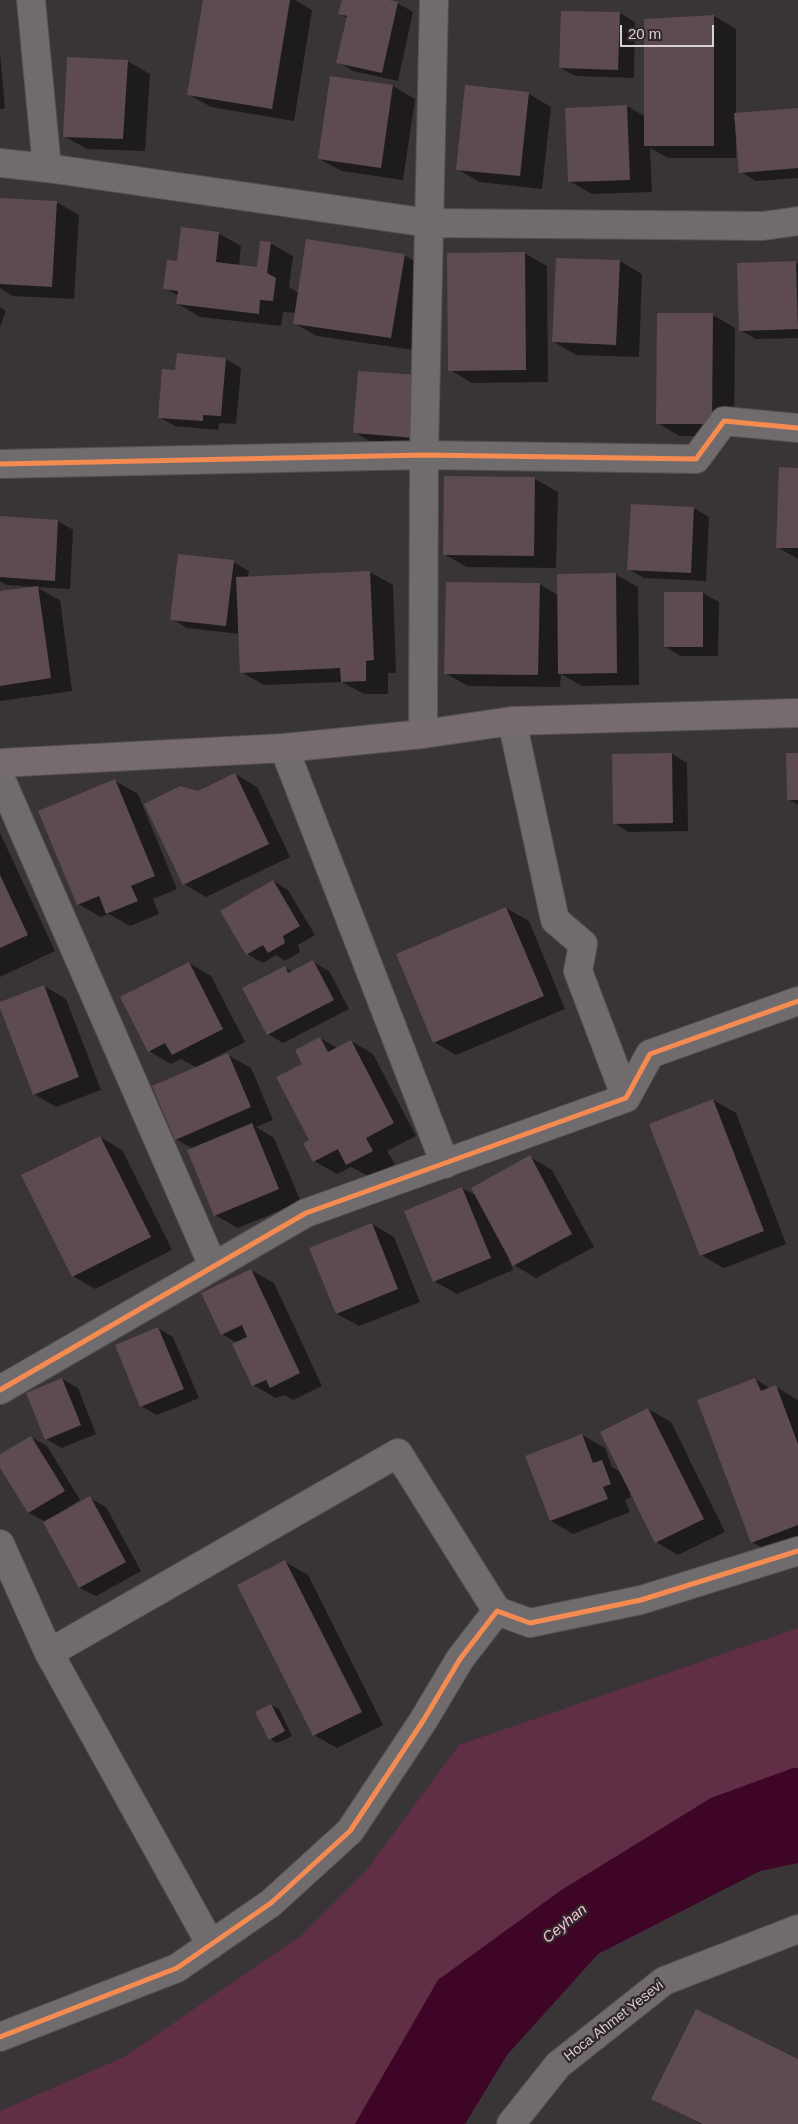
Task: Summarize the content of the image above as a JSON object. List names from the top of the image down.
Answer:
{
  "streets": {
    "street": ["Hoca Ahmet Yesevi"]
  },
  "water": ["Ceyhan"],
  "scale_bar": "20 m"
}
